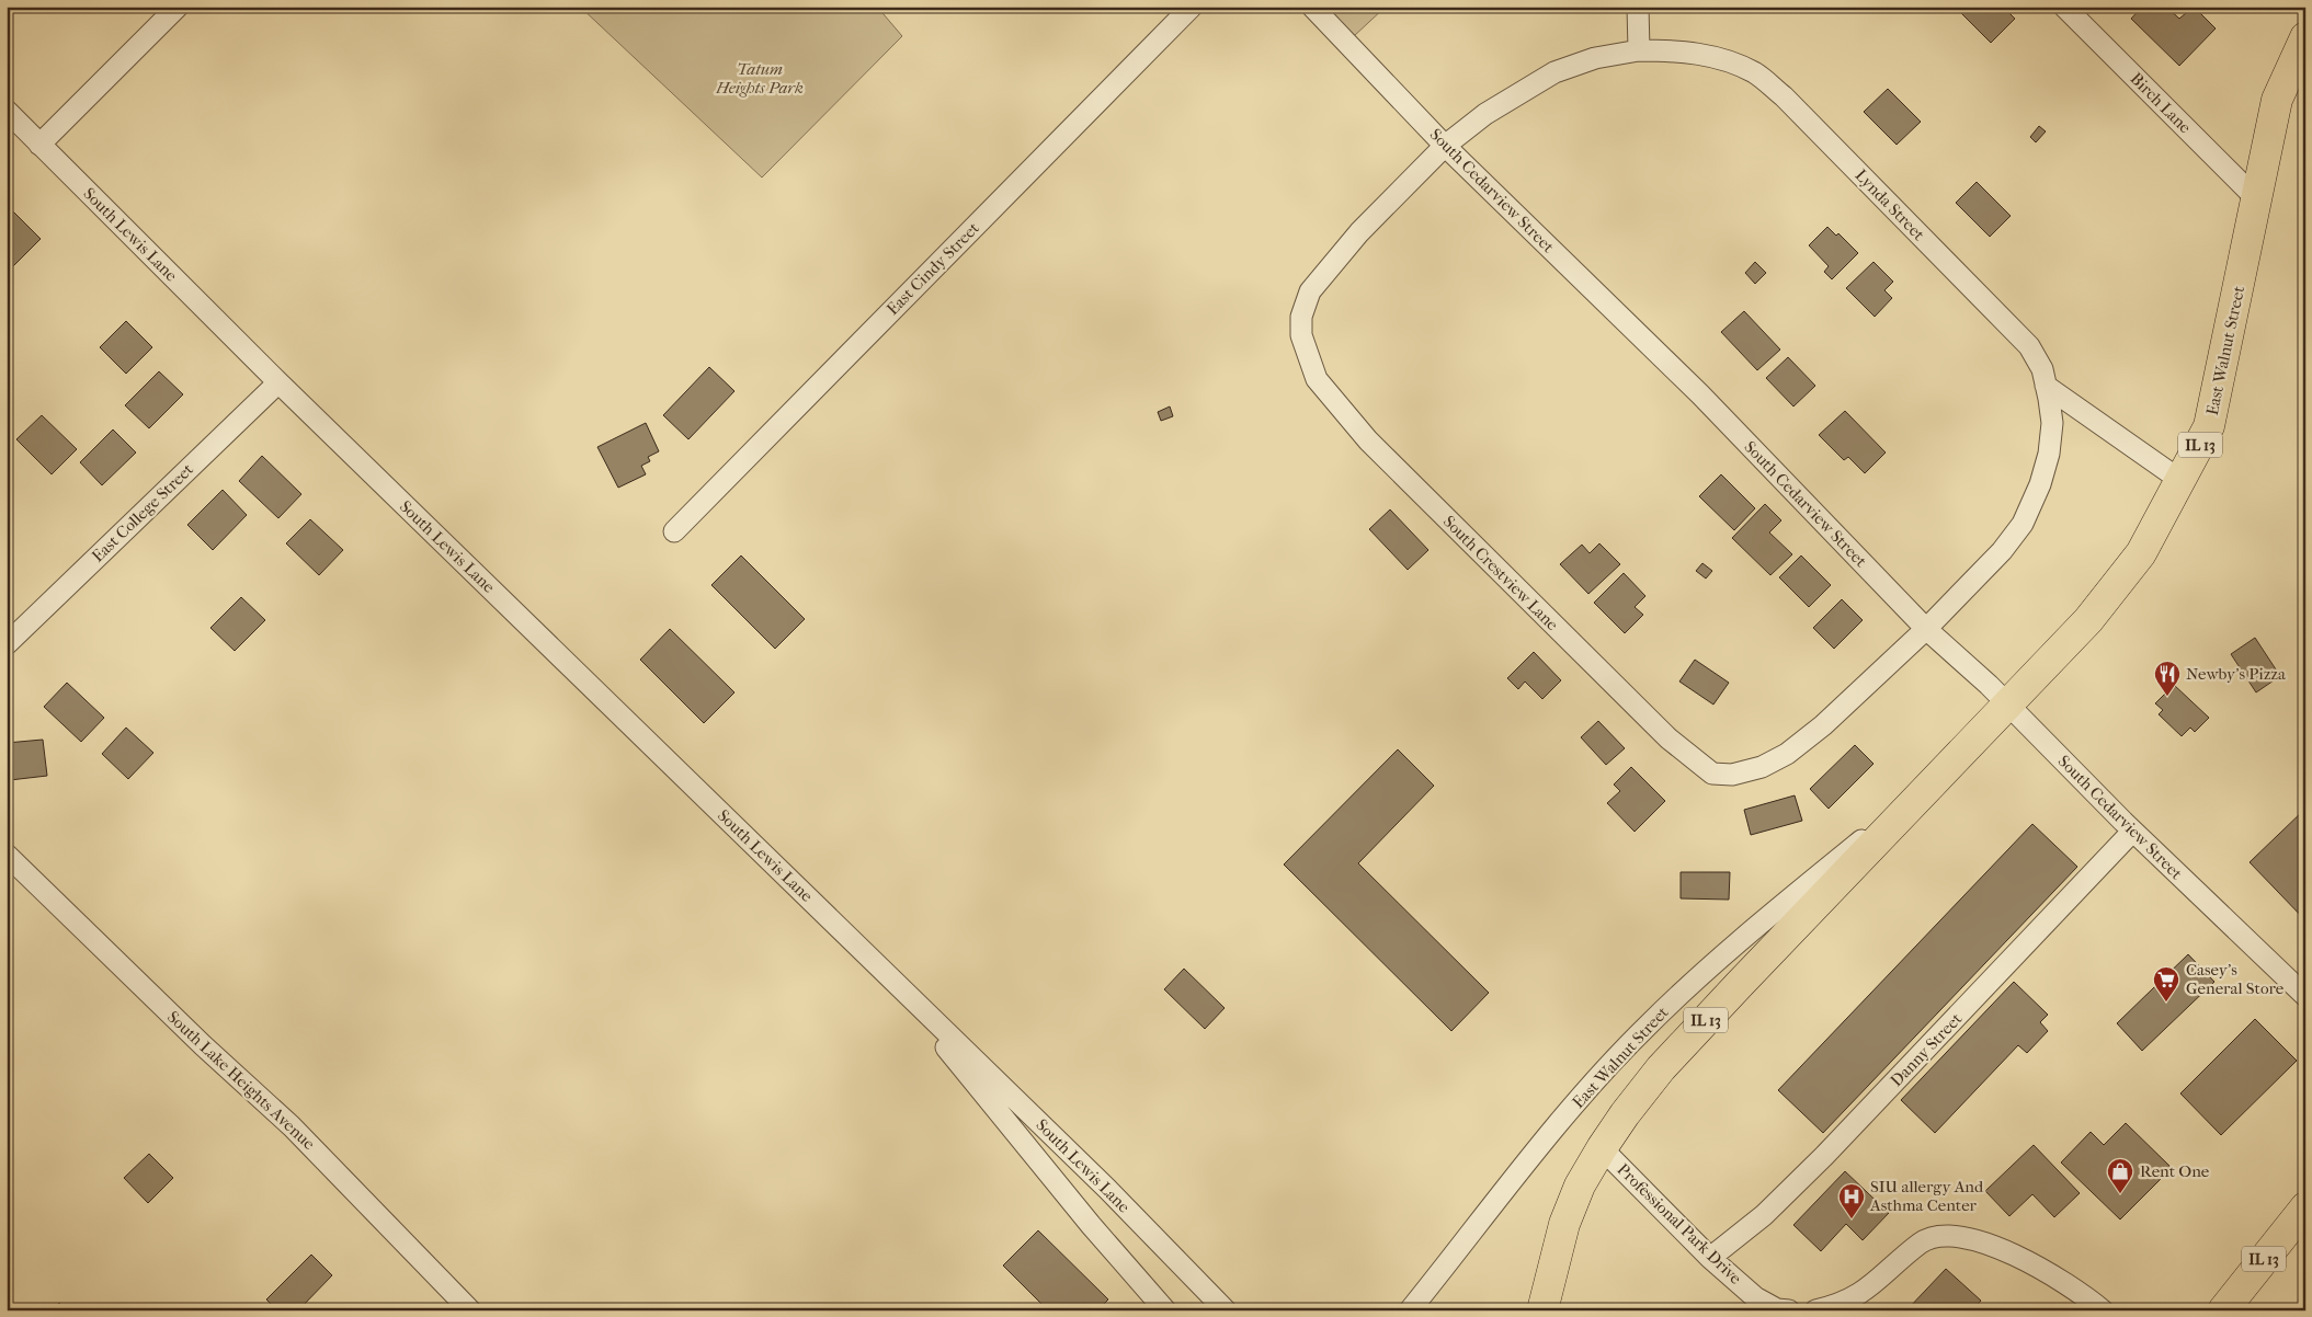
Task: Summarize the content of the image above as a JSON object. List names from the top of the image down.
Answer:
{
  "streets": {
    "highway": ["East Walnut Street", "IL 13"],
    "street": [
      "Birch Lane",
      "South Cedarview Street",
      "Lynda Street",
      "South Lewis Lane",
      "East Cindy Street",
      "East College Street",
      "South Crestview Lane",
      "Danny Street",
      "South Lake Heights Avenue",
      "Professional Park Drive"
    ]
  },
  "crossings": [
    ["Birch Lane", "East Walnut Street"],
    ["South Cedarview Street", "Lynda Street"],
    ["South Cedarview Street", "East Walnut Street"],
    ["South Cedarview Street", "South Crestview Lane"],
    ["South Cedarview Street", "Danny Street"],
    ["Lynda Street", "South Crestview Lane"],
    ["South Lewis Lane", "East College Street"],
    ["East Walnut Street", "Professional Park Drive"],
    ["Danny Street", "Professional Park Drive"]
  ],
  "parks": ["Tatum Heights Park"],
  "places": {
    "restaurant": ["Newby's Pizza"],
    "supermarket": ["Casey's General Store"],
    "shop": ["Rent One"],
    "hospital": ["SIU allergy And Asthma Center"]
  }
}
